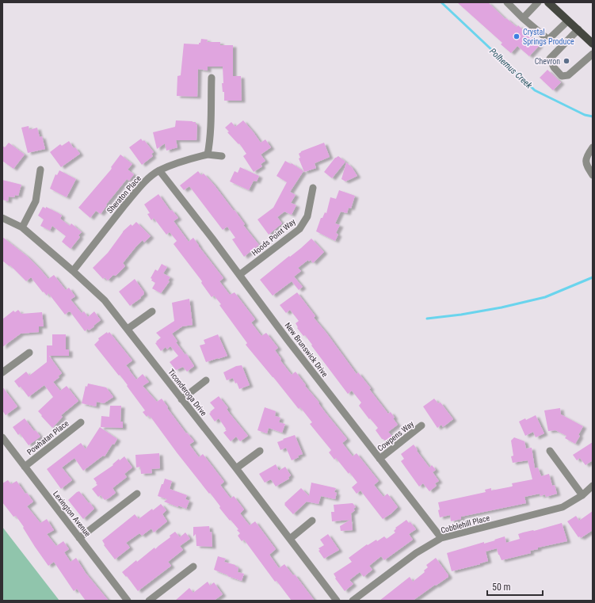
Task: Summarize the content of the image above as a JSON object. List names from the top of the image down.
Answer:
{
  "streets": {
    "street": [
      "Sheraton Place",
      "Hoods Point Way",
      "New Brunswick Drive",
      "Ticonderoga Drive",
      "Cowpens Way",
      "Powhatan Place",
      "Lexington Avenue",
      "Cobblehill Place"
    ]
  },
  "crossings": [
    ["Sheraton Place", "New Brunswick Drive"],
    ["Sheraton Place", "Ticonderoga Drive"],
    ["Hoods Point Way", "New Brunswick Drive"],
    ["New Brunswick Drive", "Cowpens Way"],
    ["New Brunswick Drive", "Cobblehill Place"],
    ["Powhatan Place", "Lexington Avenue"]
  ],
  "water": ["Polhemus Creek"],
  "places": ["Crystal Springs Produce", "Chevron"],
  "scale_bar": "50 m"
}
